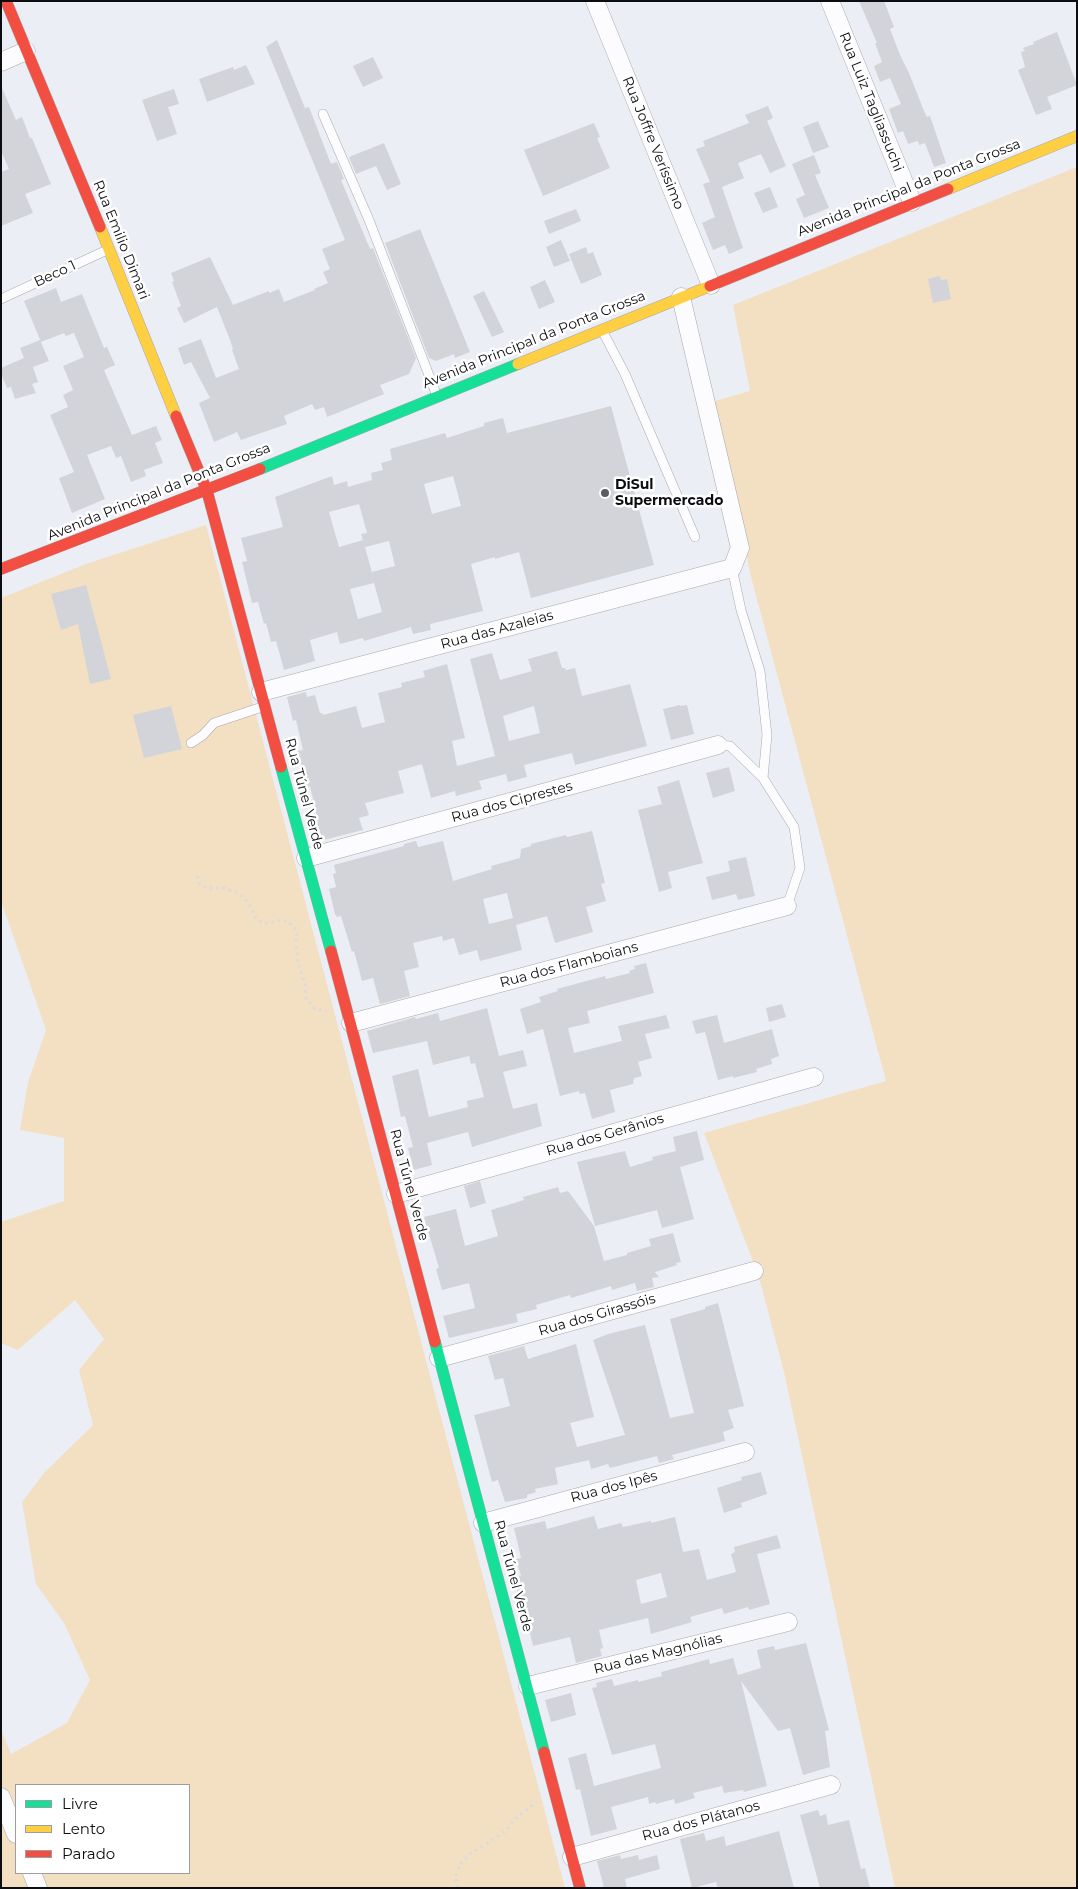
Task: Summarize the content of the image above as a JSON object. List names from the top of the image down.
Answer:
{
  "streets": {
    "street": [
      "Rua Luiz Tagliassuchi",
      "Rua Joffre Veríssimo",
      "Avenida Principal da Ponta Grossa",
      "Rua Emilio Dimari",
      "Rua das Azaleias",
      "Rua Túnel Verde",
      "Rua dos Ciprestes",
      "Rua dos Flamboians",
      "Rua dos Gerânios",
      "Rua dos Girassóis",
      "Rua dos Ipês",
      "Rua das Magnólias",
      "Rua dos Plátanos"
    ],
    "lane": ["Beco 1"]
  },
  "crossings": [
    ["Rua Luiz Tagliassuchi", "Avenida Principal da Ponta Grossa"],
    ["Rua Joffre Veríssimo", "Avenida Principal da Ponta Grossa"],
    ["Avenida Principal da Ponta Grossa", "Rua Emilio Dimari"],
    ["Avenida Principal da Ponta Grossa", "Rua Túnel Verde"],
    ["Rua Emilio Dimari", "Beco 1"],
    ["Rua Emilio Dimari", "Rua Túnel Verde"],
    ["Rua das Azaleias", "Rua Túnel Verde"],
    ["Rua Túnel Verde", "Rua dos Ciprestes"],
    ["Rua Túnel Verde", "Rua dos Flamboians"],
    ["Rua Túnel Verde", "Rua dos Gerânios"],
    ["Rua Túnel Verde", "Rua dos Girassóis"],
    ["Rua Túnel Verde", "Rua dos Ipês"],
    ["Rua Túnel Verde", "Rua das Magnólias"],
    ["Rua Túnel Verde", "Rua dos Plátanos"]
  ],
  "places": ["DiSul Supermercado"],
  "legend": ["Livre", "Lento", "Parado"]
}
